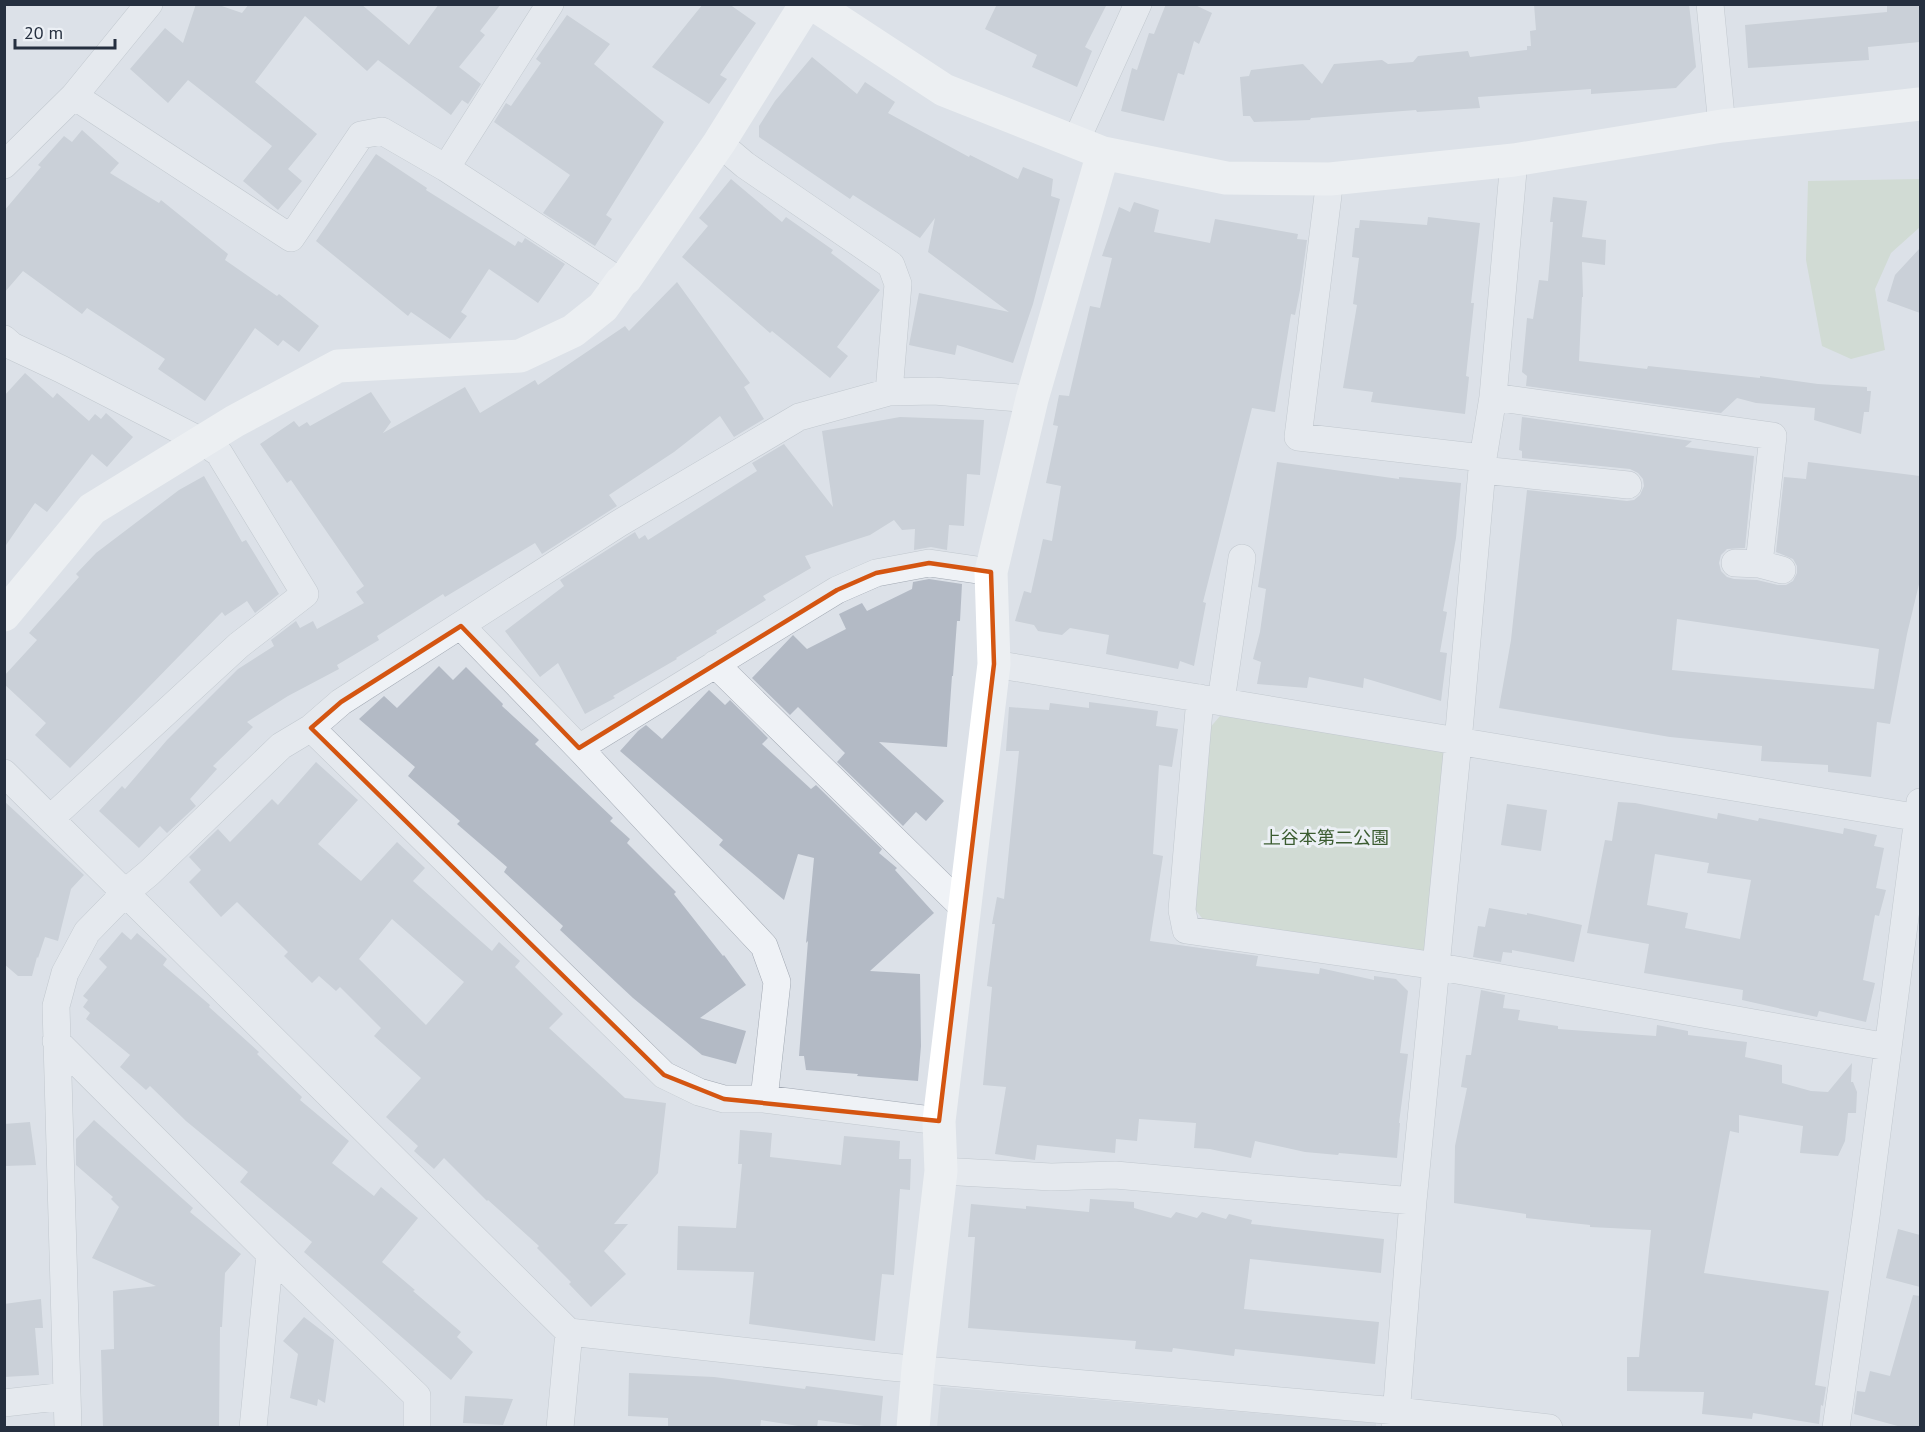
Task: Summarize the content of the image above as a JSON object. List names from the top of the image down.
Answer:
{
  "parks": ["上谷本第二公園"],
  "scale_bar": "20 m"
}
